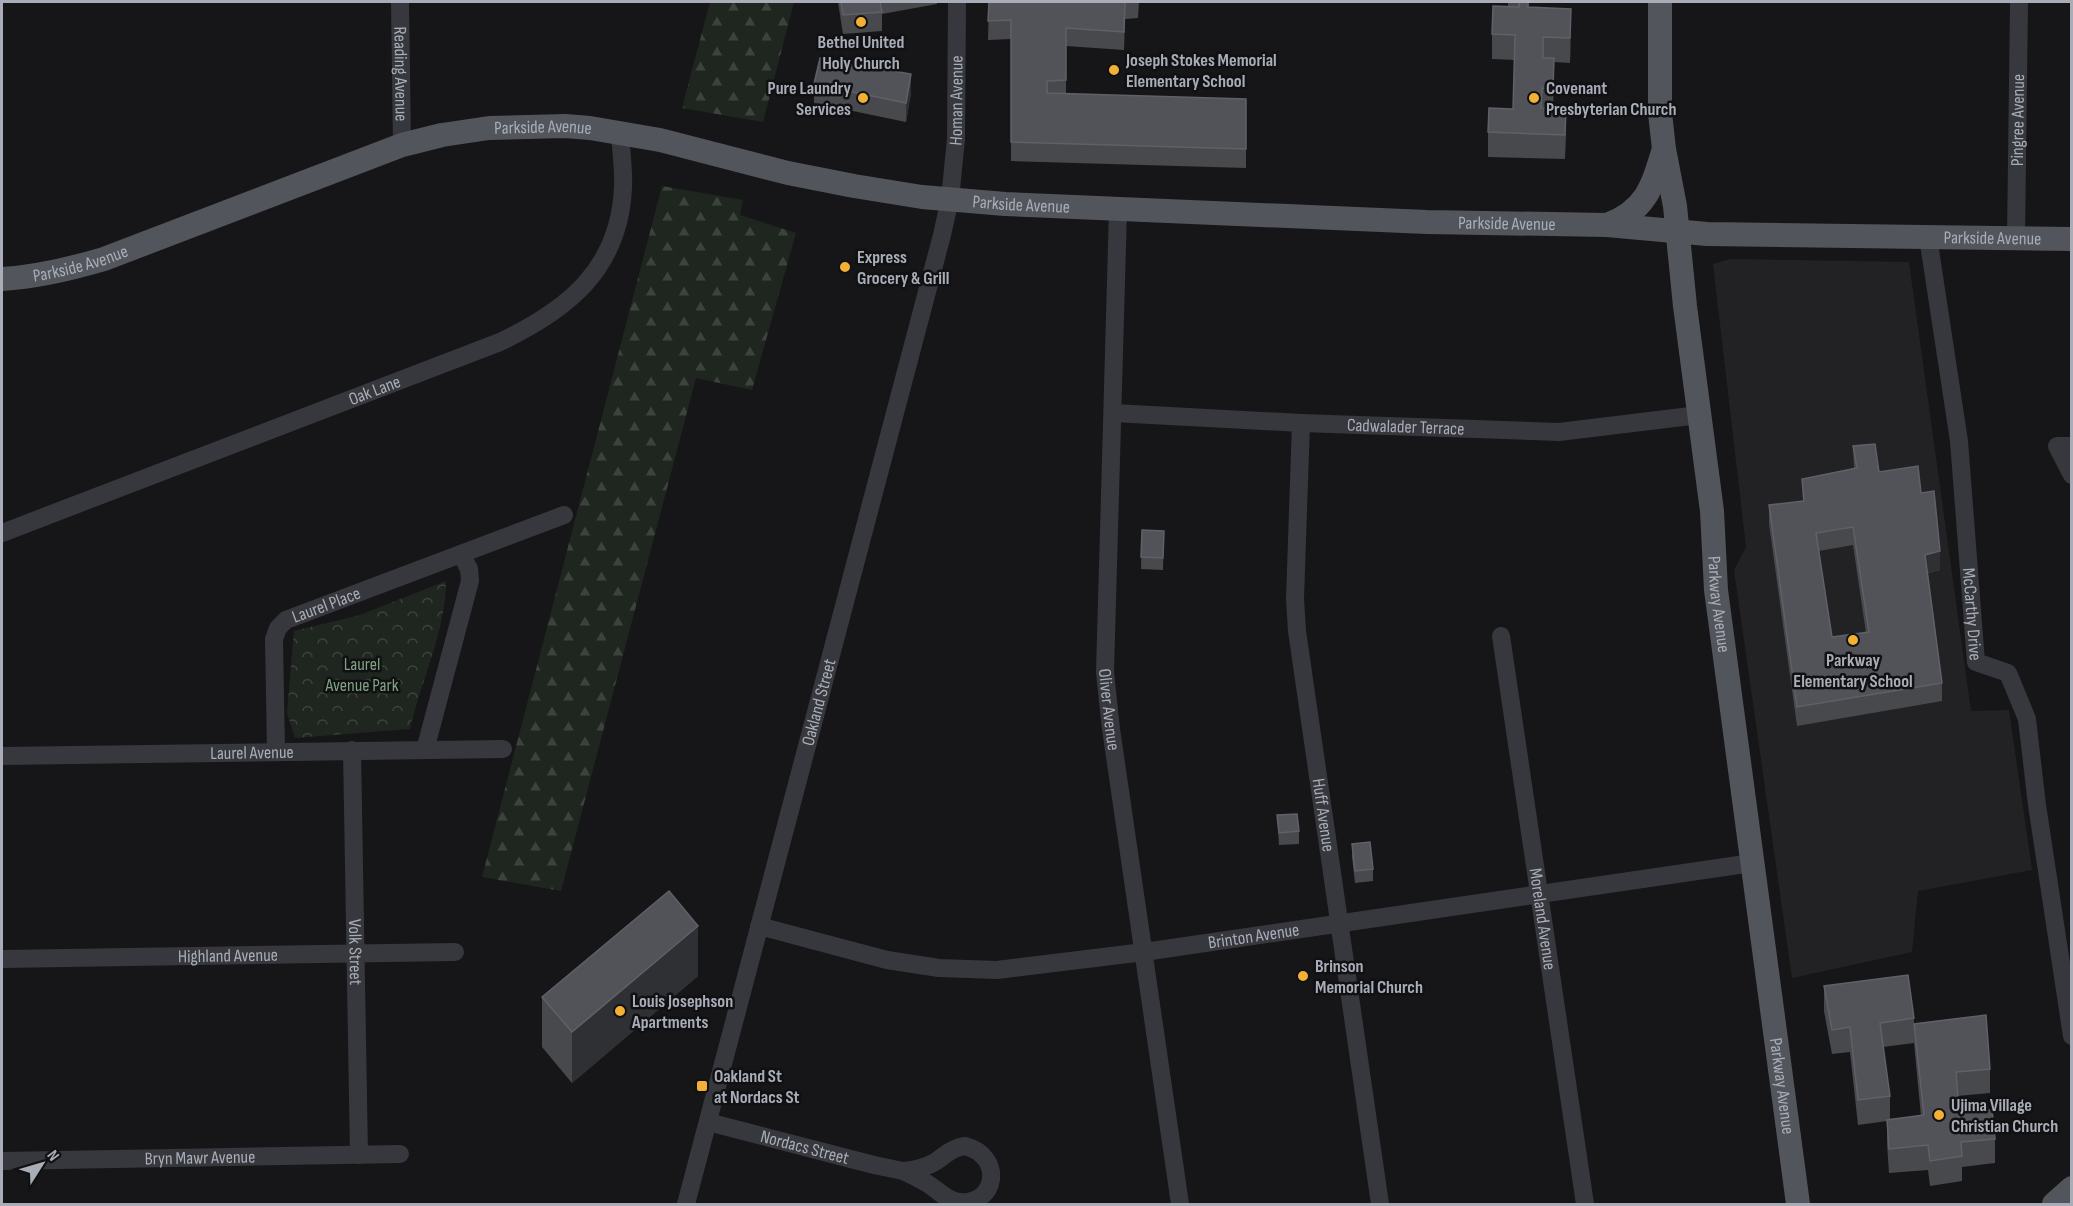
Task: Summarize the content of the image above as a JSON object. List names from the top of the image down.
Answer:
{
  "streets": {
    "main road": ["Parkside Avenue", "Parkway Avenue"],
    "street": [
      "Reading Avenue",
      "Homan Avenue",
      "Pingree Avenue",
      "Oak Lane",
      "Cadwalader Terrace",
      "Laurel Place",
      "McCarthy Drive",
      "Oakland Street",
      "Oliver Avenue",
      "Laurel Avenue",
      "Huff Avenue",
      "Moreland Avenue",
      "Brinton Avenue",
      "Volk Street",
      "Highland Avenue",
      "Nordacs Street",
      "Bryn Mawr Avenue"
    ]
  },
  "crossings": [
    ["Reading Avenue", "Parkside Avenue"],
    ["Homan Avenue", "Parkside Avenue"],
    ["Homan Avenue", "Oakland Street"],
    ["Pingree Avenue", "Parkside Avenue"],
    ["Parkside Avenue", "Oak Lane"],
    ["Parkside Avenue", "Parkway Avenue"],
    ["Parkside Avenue", "McCarthy Drive"],
    ["Parkside Avenue", "Oakland Street"],
    ["Parkside Avenue", "Oliver Avenue"],
    ["Cadwalader Terrace", "Parkway Avenue"],
    ["Cadwalader Terrace", "Oliver Avenue"],
    ["Cadwalader Terrace", "Huff Avenue"],
    ["Parkway Avenue", "Brinton Avenue"],
    ["Laurel Place", "Laurel Avenue"],
    ["Oakland Street", "Brinton Avenue"],
    ["Oakland Street", "Nordacs Street"],
    ["Oliver Avenue", "Brinton Avenue"],
    ["Laurel Avenue", "Volk Street"],
    ["Huff Avenue", "Brinton Avenue"],
    ["Moreland Avenue", "Brinton Avenue"],
    ["Volk Street", "Highland Avenue"],
    ["Volk Street", "Bryn Mawr Avenue"]
  ],
  "parks": ["Laurel Avenue Park"],
  "places": {
    "other": [
      "Bethel United Holy Church",
      "Joseph Stokes Memorial Elementary School",
      "Pure Laundry Services",
      "Covenant Presbyterian Church",
      "Express Grocery & Grill",
      "Parkway Elementary School",
      "Brinson Memorial Church",
      "Louis Josephson Apartments",
      "Ujima Village Christian Church"
    ],
    "transit": ["Oakland St at Nordacs St"]
  },
  "north": "top right"
}
